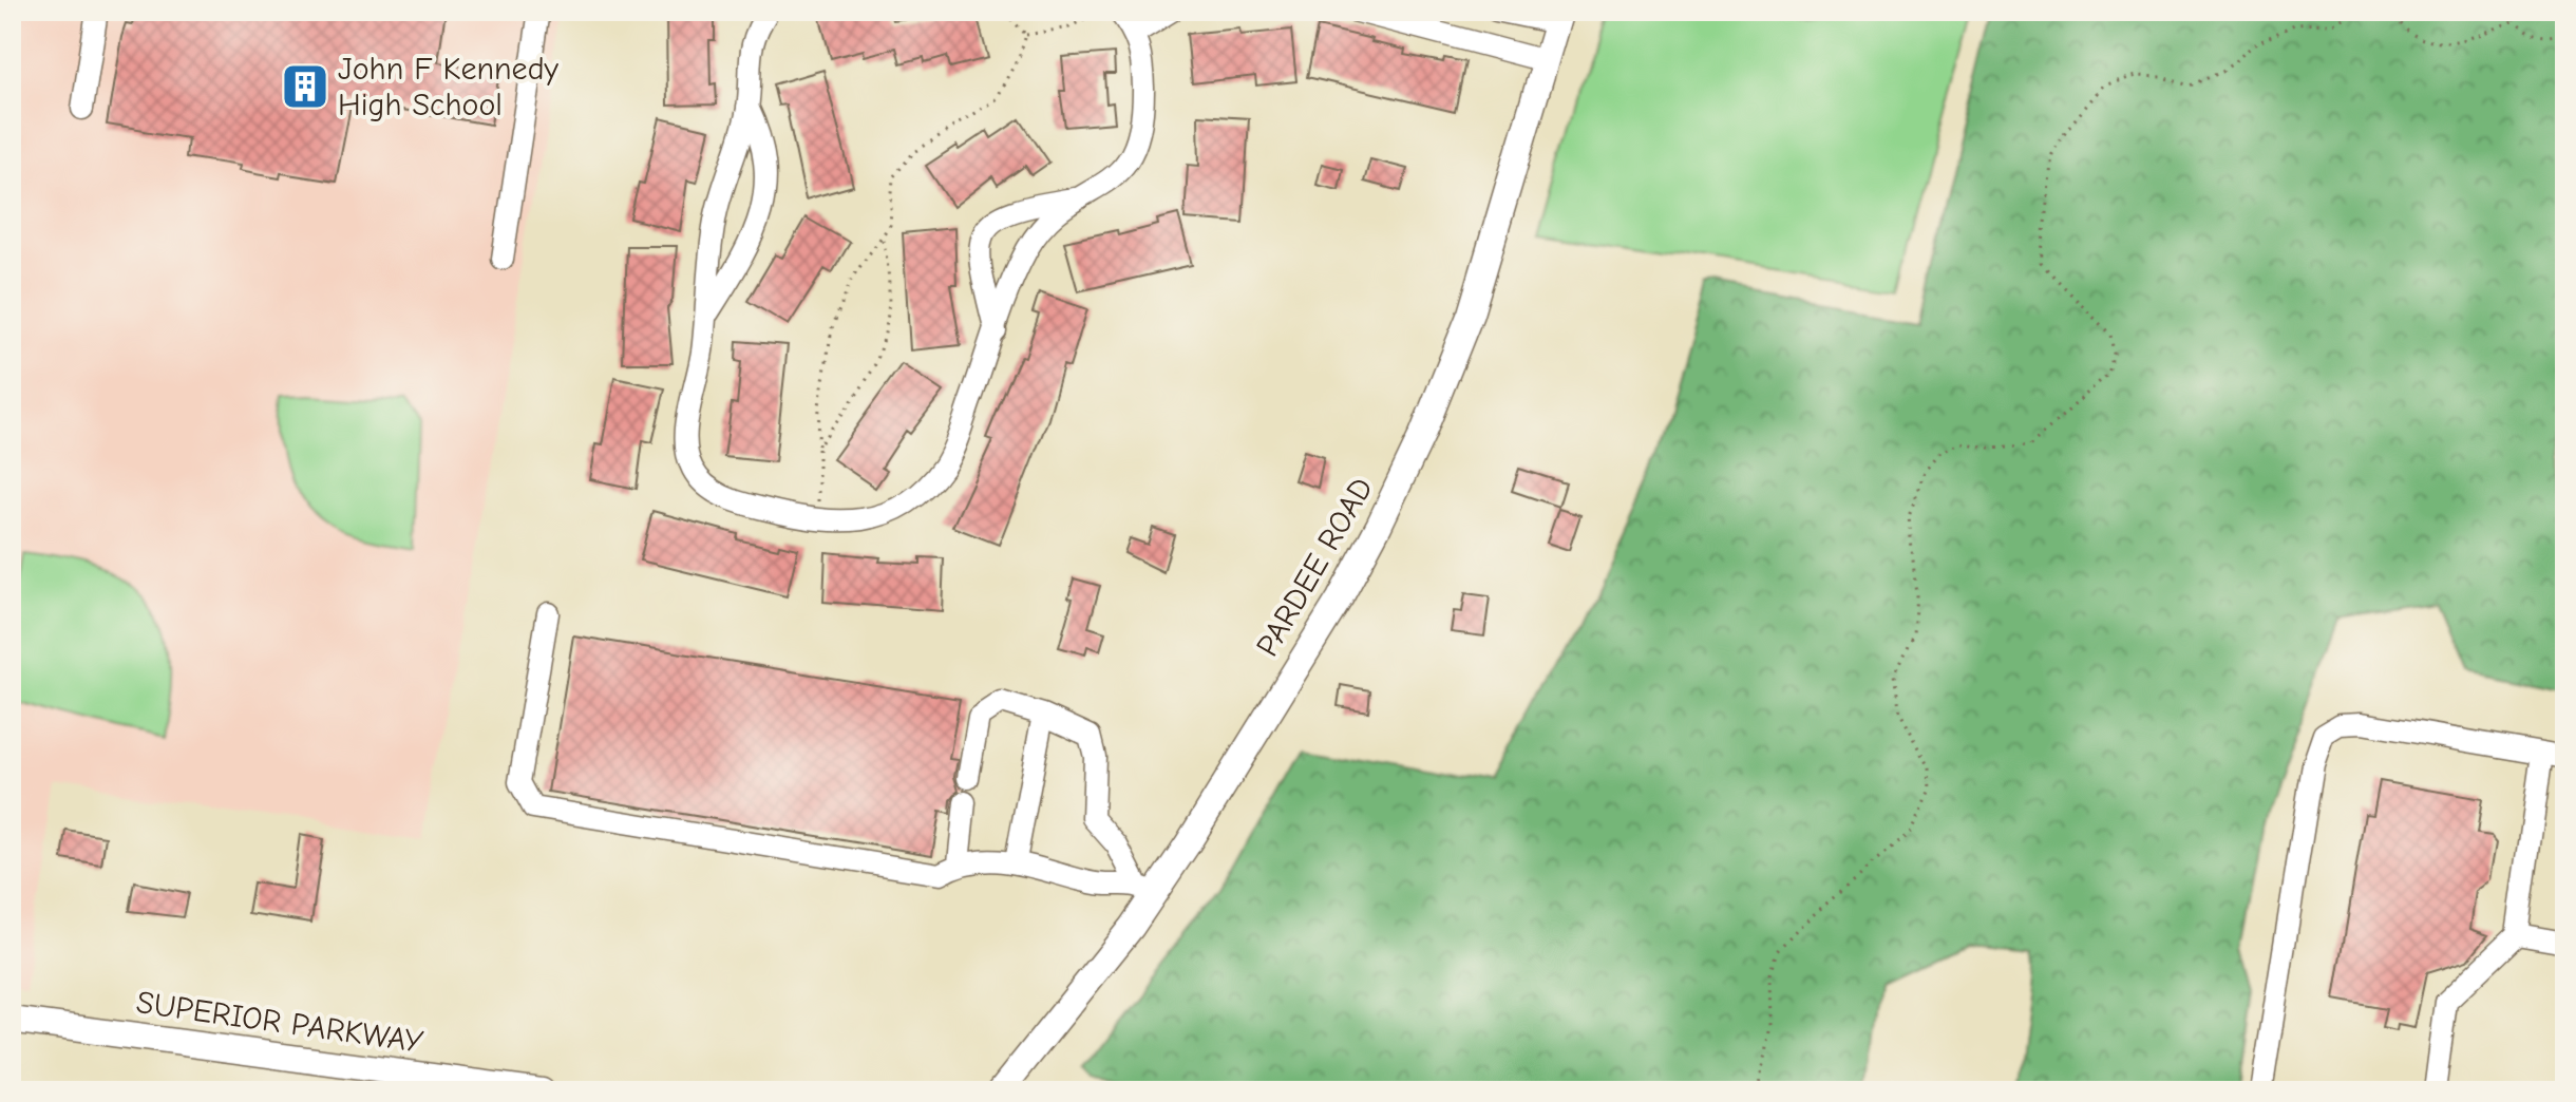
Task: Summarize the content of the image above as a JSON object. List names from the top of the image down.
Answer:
{
  "streets": {
    "main road": ["PARDEE ROAD", "SUPERIOR PARKWAY"]
  },
  "places": {
    "building": ["John F Kennedy High School"]
  }
}
